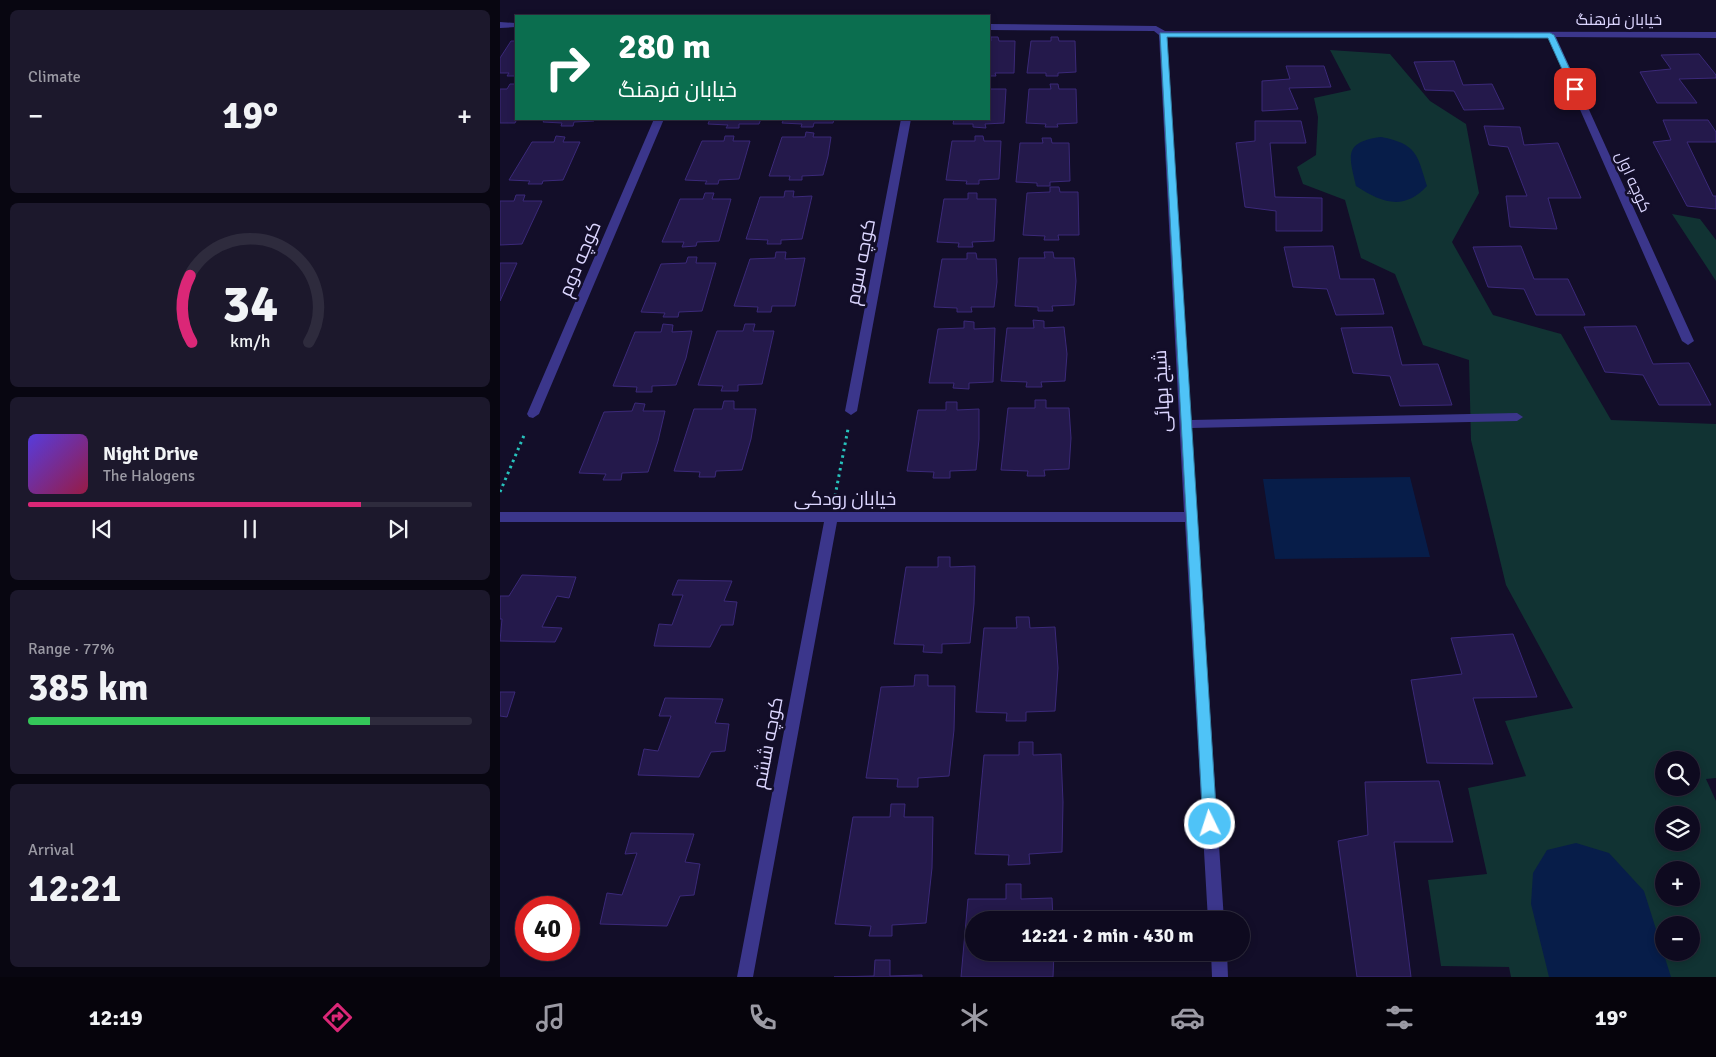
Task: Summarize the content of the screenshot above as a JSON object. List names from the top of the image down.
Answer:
{
  "streets": {
    "street": [
      "خیابان فرهنگ",
      "کوچه اول",
      "کوچه دوم",
      "کوچه سوم",
      "شیخ بهائی",
      "خیابان رودکی",
      "کوچه ششم"
    ]
  },
  "crossings": [
    ["خیابان فرهنگ", "کوچه اول"],
    ["خیابان فرهنگ", "شیخ بهائی"],
    ["شیخ بهائی", "خیابان رودکی"],
    ["خیابان رودکی", "کوچه ششم"]
  ],
  "page": {
    "tile": [
      "Climate",
      ["Range · 77%", "385 km"],
      ["Arrival", "12:21"]
    ],
    "turn": ["280 m", "خیابان فرهنگ"],
    "heat": ["−", "19°", "+"],
    "song": ["Night Drive", "The Halogens"],
    "map_buttons": ["+", "−"],
    "limit": "40",
    "trip": "12:21 · 2 min · 430 m",
    "tabs": ["12:19", "19°"],
    "gauge": ["34", "km/h"]
  }
}
